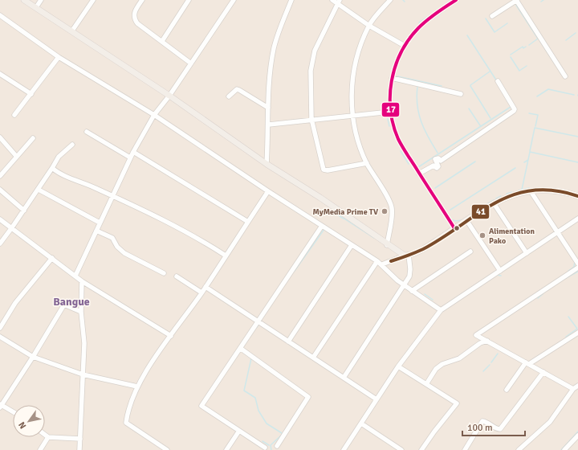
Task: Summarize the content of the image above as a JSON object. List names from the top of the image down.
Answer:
{
  "districts": ["Bangue"],
  "places": ["MyMedia Prime TV", "Alimentation Pako"],
  "lines": ["transit line 17", "transit line 41"],
  "scale_bar": "100 m",
  "north": "bottom left"
}
